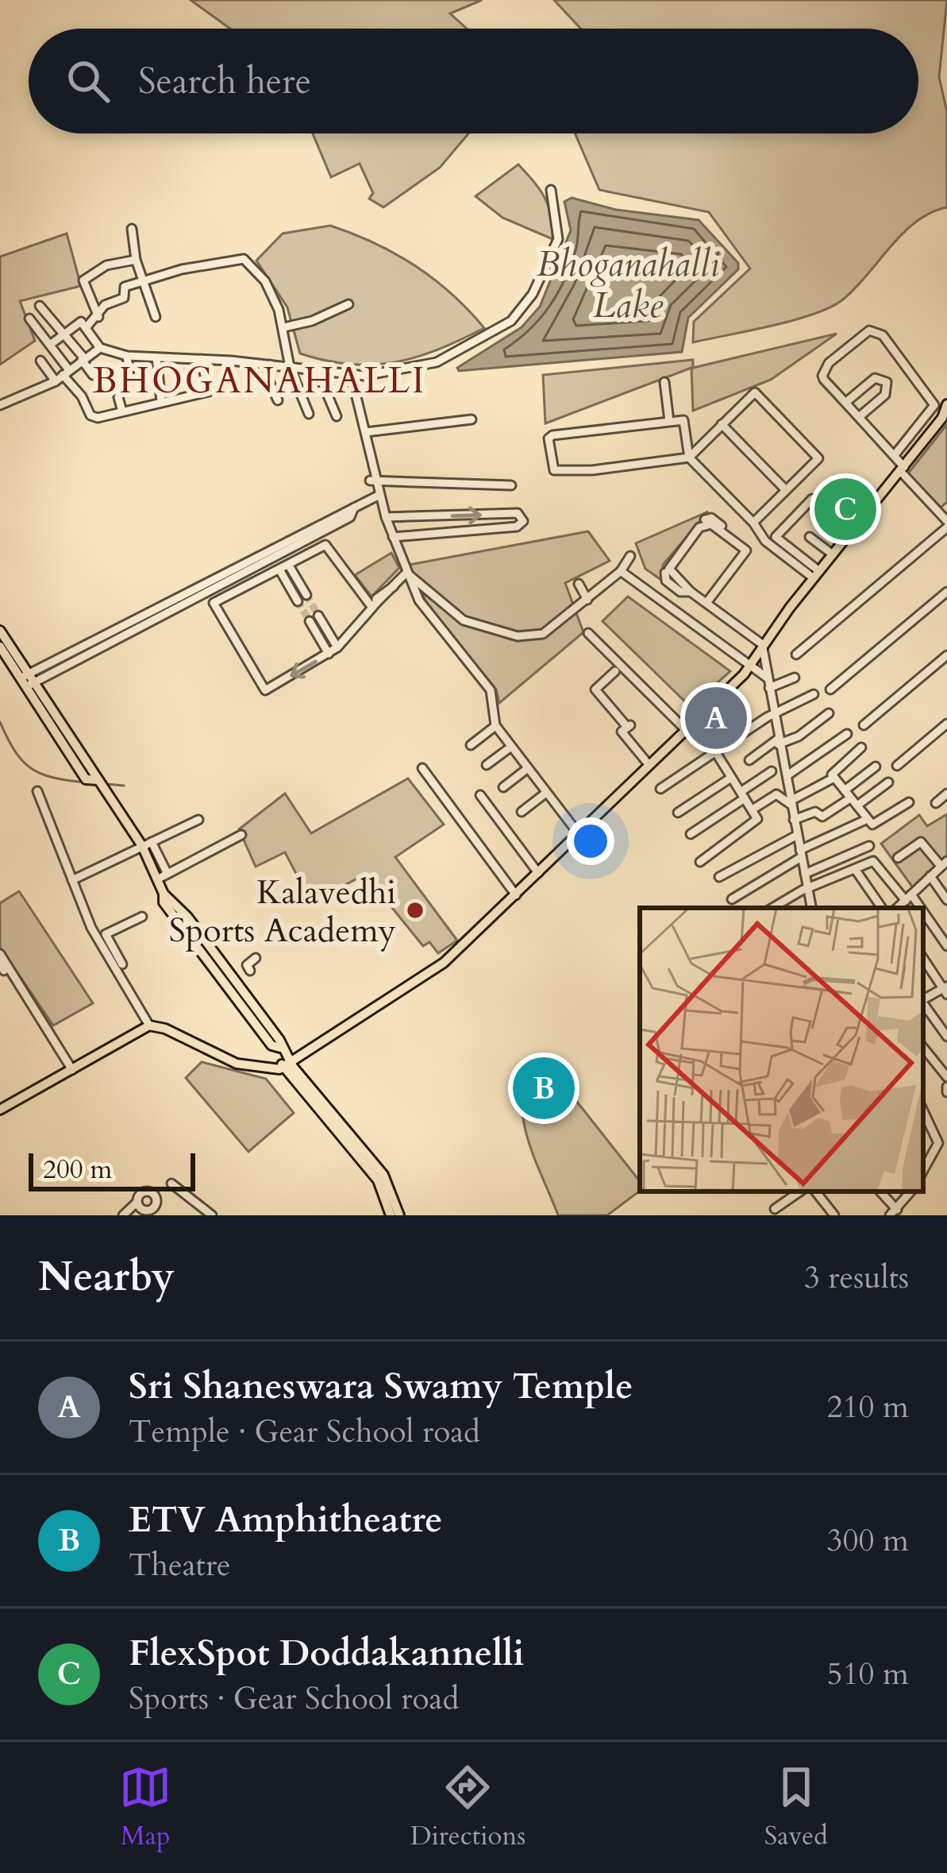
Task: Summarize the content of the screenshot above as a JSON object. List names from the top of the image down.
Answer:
{
  "districts": ["BHOGANAHALLI"],
  "water": ["Bhoganahalli Lake"],
  "places": ["Kalavedhi Sports Academy"],
  "scale_bar": "200 m",
  "page": {
    "search": "Search here",
    "pins": ["C", "A", "B"],
    "scale": "200 m",
    "heading": ["Nearby", "3 results"],
    "list": [
      {
        "mark": "A",
        "name": "Sri Shaneswara Swamy Temple",
        "note": "Temple · Gear School road",
        "value": "210 m"
      },
      {
        "mark": "B",
        "name": "ETV Amphitheatre",
        "note": "Theatre",
        "value": "300 m"
      },
      {
        "mark": "C",
        "name": "FlexSpot Doddakannelli",
        "note": "Sports · Gear School road",
        "value": "510 m"
      }
    ],
    "nav": ["Map", "Directions", "Saved"]
  }
}
